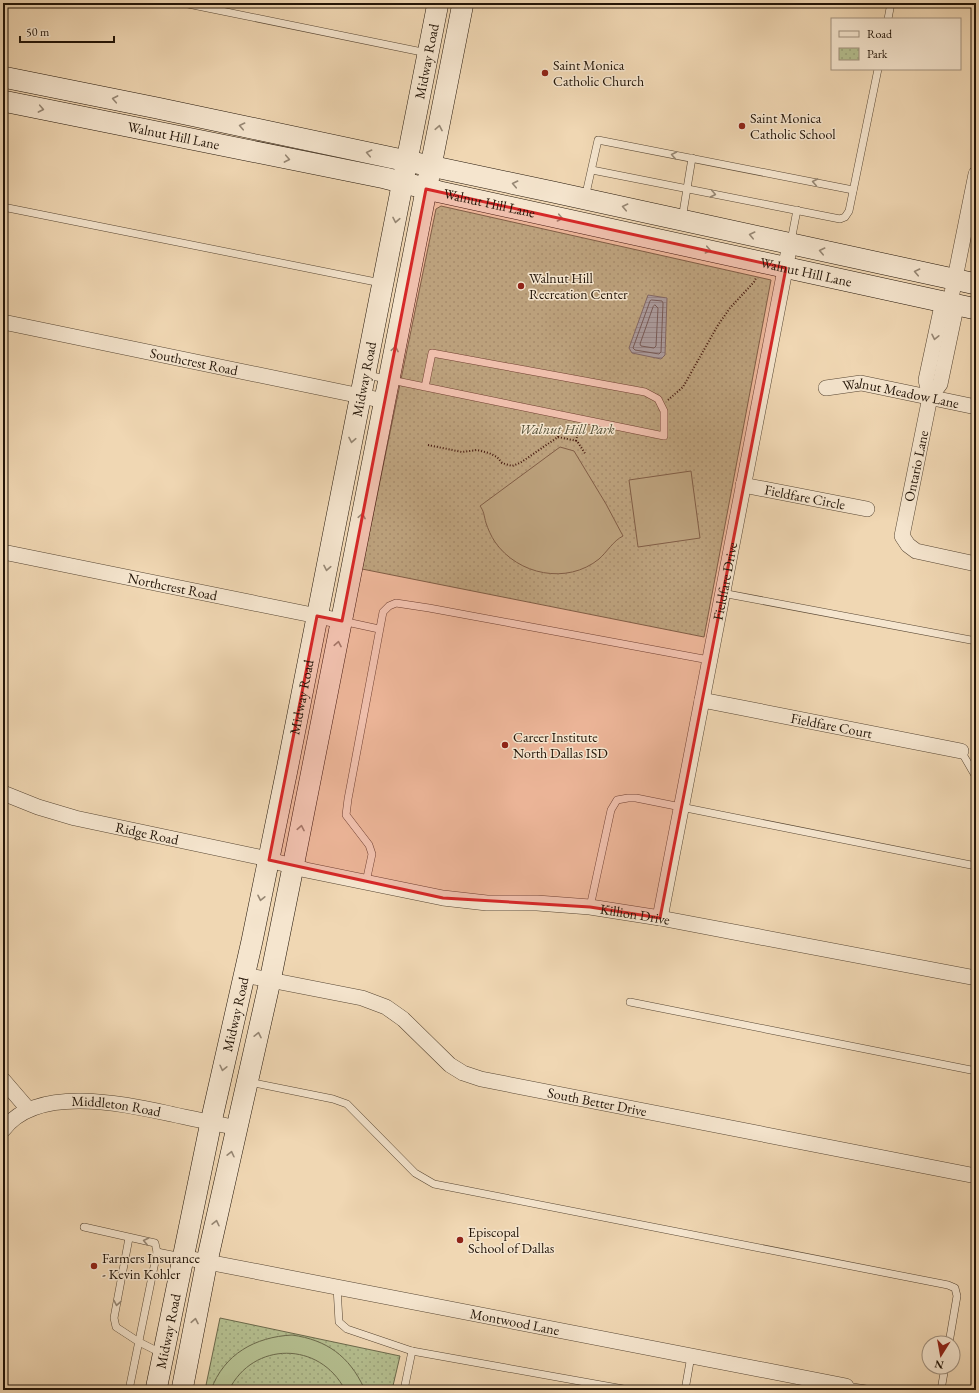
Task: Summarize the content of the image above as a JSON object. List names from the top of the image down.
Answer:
{
  "streets": {
    "main road": ["Midway Road", "Walnut Hill Lane"],
    "street": [
      "Southcrest Road",
      "Walnut Meadow Lane",
      "Ontario Lane",
      "Fieldfare Circle",
      "Fieldfare Drive",
      "Northcrest Road",
      "Fieldfare Court",
      "Ridge Road",
      "Killion Drive",
      "South Better Drive",
      "Middleton Road",
      "Montwood Lane"
    ]
  },
  "crossings": [
    ["Midway Road", "Walnut Hill Lane"],
    ["Midway Road", "Southcrest Road"],
    ["Midway Road", "Northcrest Road"],
    ["Midway Road", "Ridge Road"],
    ["Midway Road", "Killion Drive"],
    ["Midway Road", "South Better Drive"],
    ["Midway Road", "Middleton Road"],
    ["Midway Road", "Montwood Lane"],
    ["Walnut Hill Lane", "Ontario Lane"],
    ["Walnut Hill Lane", "Fieldfare Drive"],
    ["Walnut Meadow Lane", "Ontario Lane"],
    ["Fieldfare Circle", "Fieldfare Drive"],
    ["Fieldfare Drive", "Fieldfare Court"],
    ["Fieldfare Drive", "Killion Drive"],
    ["Ridge Road", "Killion Drive"]
  ],
  "parks": ["Walnut Hill Park"],
  "places": [
    "Saint Monica Catholic Church",
    "Saint Monica Catholic School",
    "Walnut Hill Recreation Center",
    "Career Institute North Dallas ISD",
    "Episcopal School of Dallas",
    "Farmers Insurance - Kevin Kohler"
  ],
  "legend": ["Road", "Park"],
  "scale_bar": "50 m",
  "north": "bottom"
}
